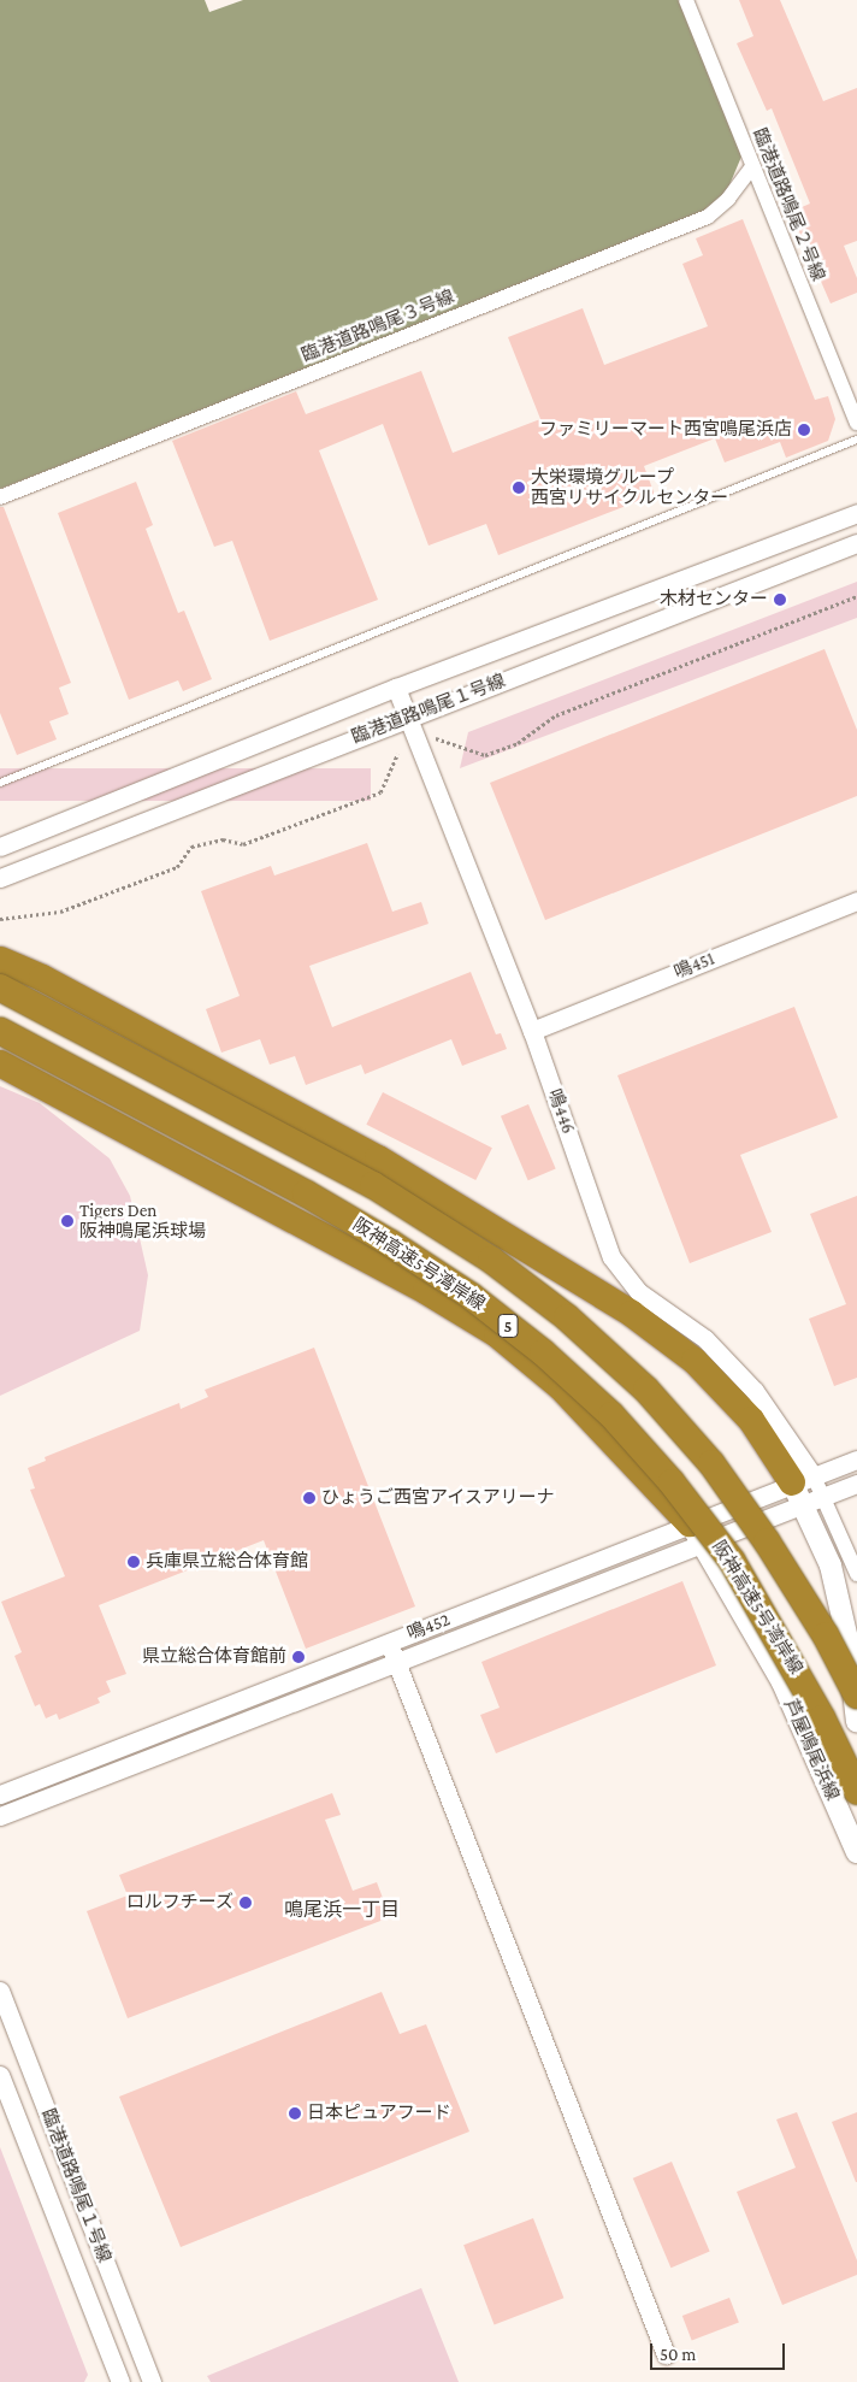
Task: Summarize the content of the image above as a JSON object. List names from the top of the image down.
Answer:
{
  "streets": {
    "highway": ["阪神高速5号湾岸線", "5"],
    "main road": ["芦屋鳴尾浜線"],
    "street": [
      "臨港道路鳴尾２号線",
      "臨港道路鳴尾３号線",
      "臨港道路鳴尾１号線",
      "鳴451",
      "鳴446",
      "鳴452"
    ]
  },
  "crossings": [
    ["臨港道路鳴尾２号線", "臨港道路鳴尾３号線"],
    ["臨港道路鳴尾１号線", "鳴446"],
    ["鳴451", "鳴446"],
    ["鳴446", "鳴452"],
    ["5", "鳴452"],
    ["5", "芦屋鳴尾浜線"],
    ["鳴452", "芦屋鳴尾浜線"]
  ],
  "districts": ["鳴尾浜一丁目"],
  "places": [
    "ファミリーマート西宮鳴尾浜店",
    "大栄環境グループ 西宮リサイクルセンター",
    "木材センター",
    "Tigers Den 阪神鳴尾浜球場",
    "ひょうご西宮アイスアリーナ",
    "兵庫県立総合体育館",
    "県立総合体育館前",
    "ロルフチーズ",
    "日本ピュアフード"
  ],
  "scale_bar": "50 m"
}
